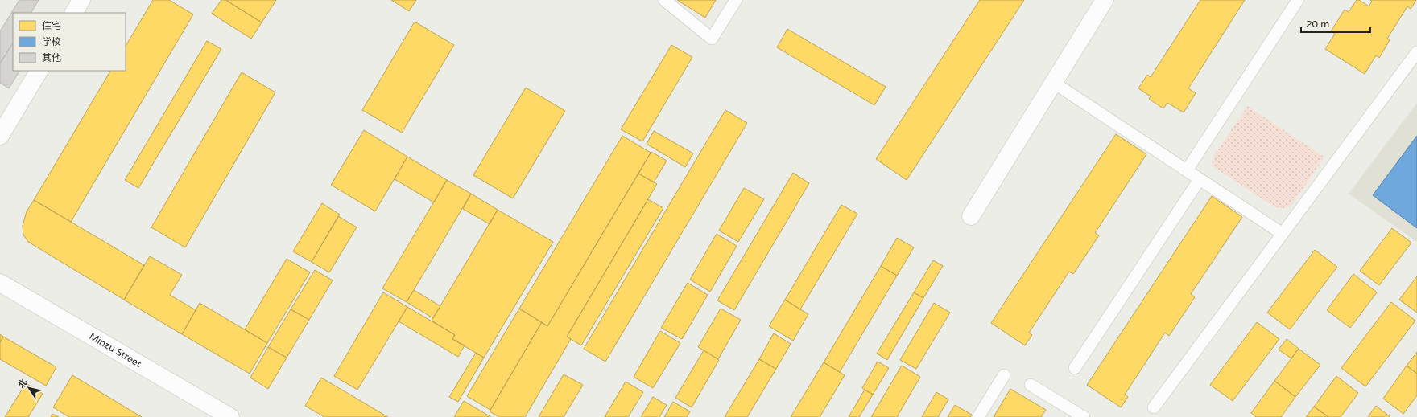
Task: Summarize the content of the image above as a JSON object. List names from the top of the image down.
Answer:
{
  "streets": {
    "street": ["Minzu Street"]
  },
  "legend": ["住宅", "学校", "其他"],
  "scale_bar": "20 m",
  "north": "top left"
}
